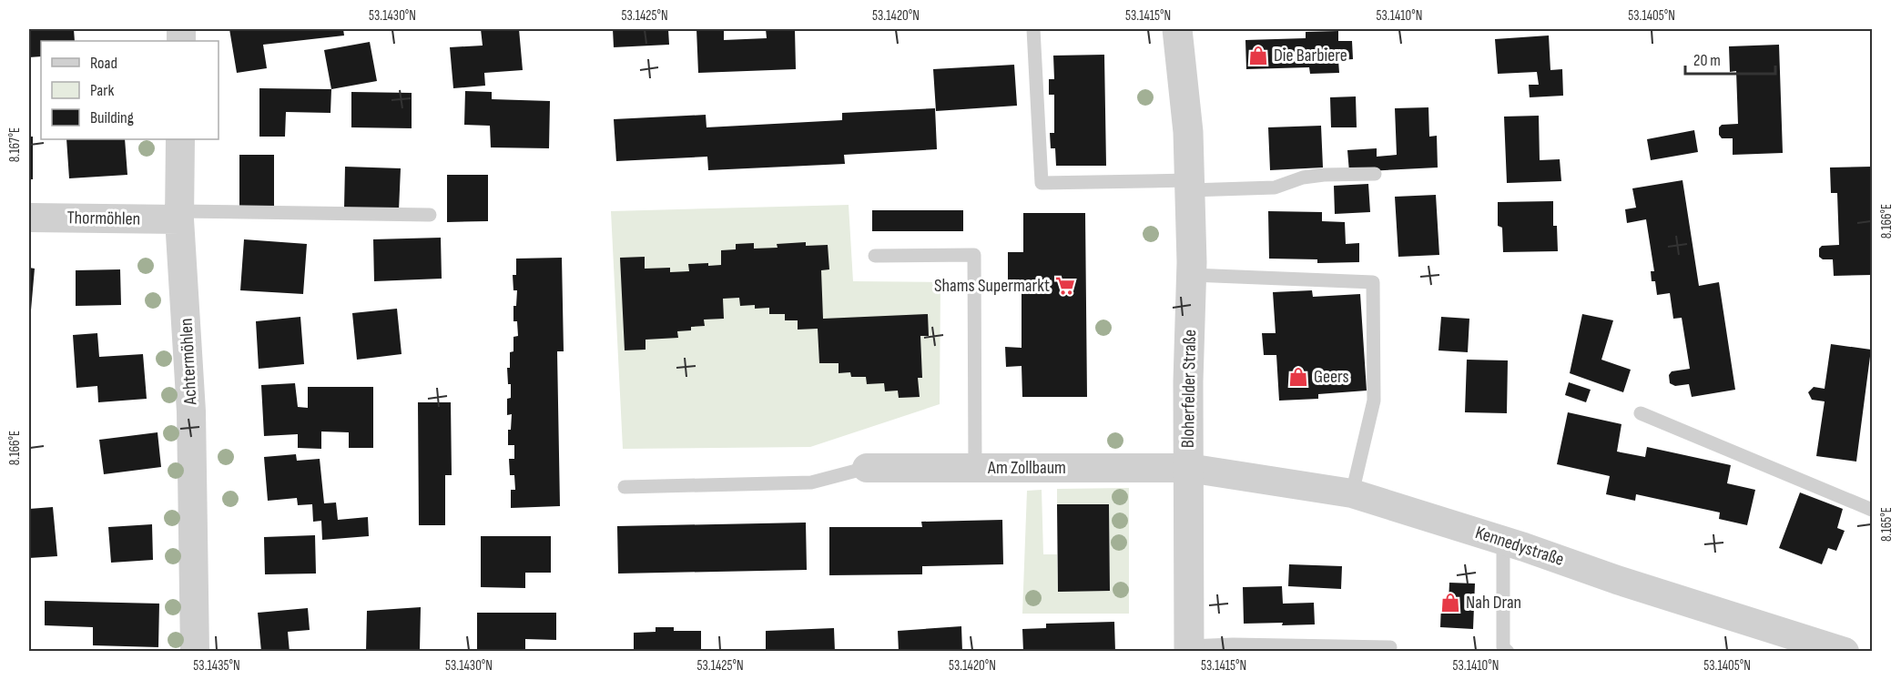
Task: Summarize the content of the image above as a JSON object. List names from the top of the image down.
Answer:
{
  "streets": {
    "street": [
      "Thormöhlen",
      "Achtermöhlen",
      "Bloherfelder Straße",
      "Am Zollbaum",
      "Kennedystraße"
    ]
  },
  "crossings": [
    ["Thormöhlen", "Achtermöhlen"],
    ["Bloherfelder Straße", "Am Zollbaum"],
    ["Bloherfelder Straße", "Kennedystraße"],
    ["Am Zollbaum", "Kennedystraße"]
  ],
  "places": {
    "shop": ["Die Barbiere", "Geers", "Nah Dran"],
    "supermarket": ["Shams Supermarkt"]
  },
  "legend": ["Road", "Park", "Building"],
  "scale_bar": "20 m",
  "coordinates": [
    "53.1430°N",
    "53.1425°N",
    "53.1420°N",
    "53.1415°N",
    "53.1410°N",
    "53.1405°N",
    "8.167°E",
    "8.166°E",
    "8.165°E",
    "53.1435°N"
  ]
}
